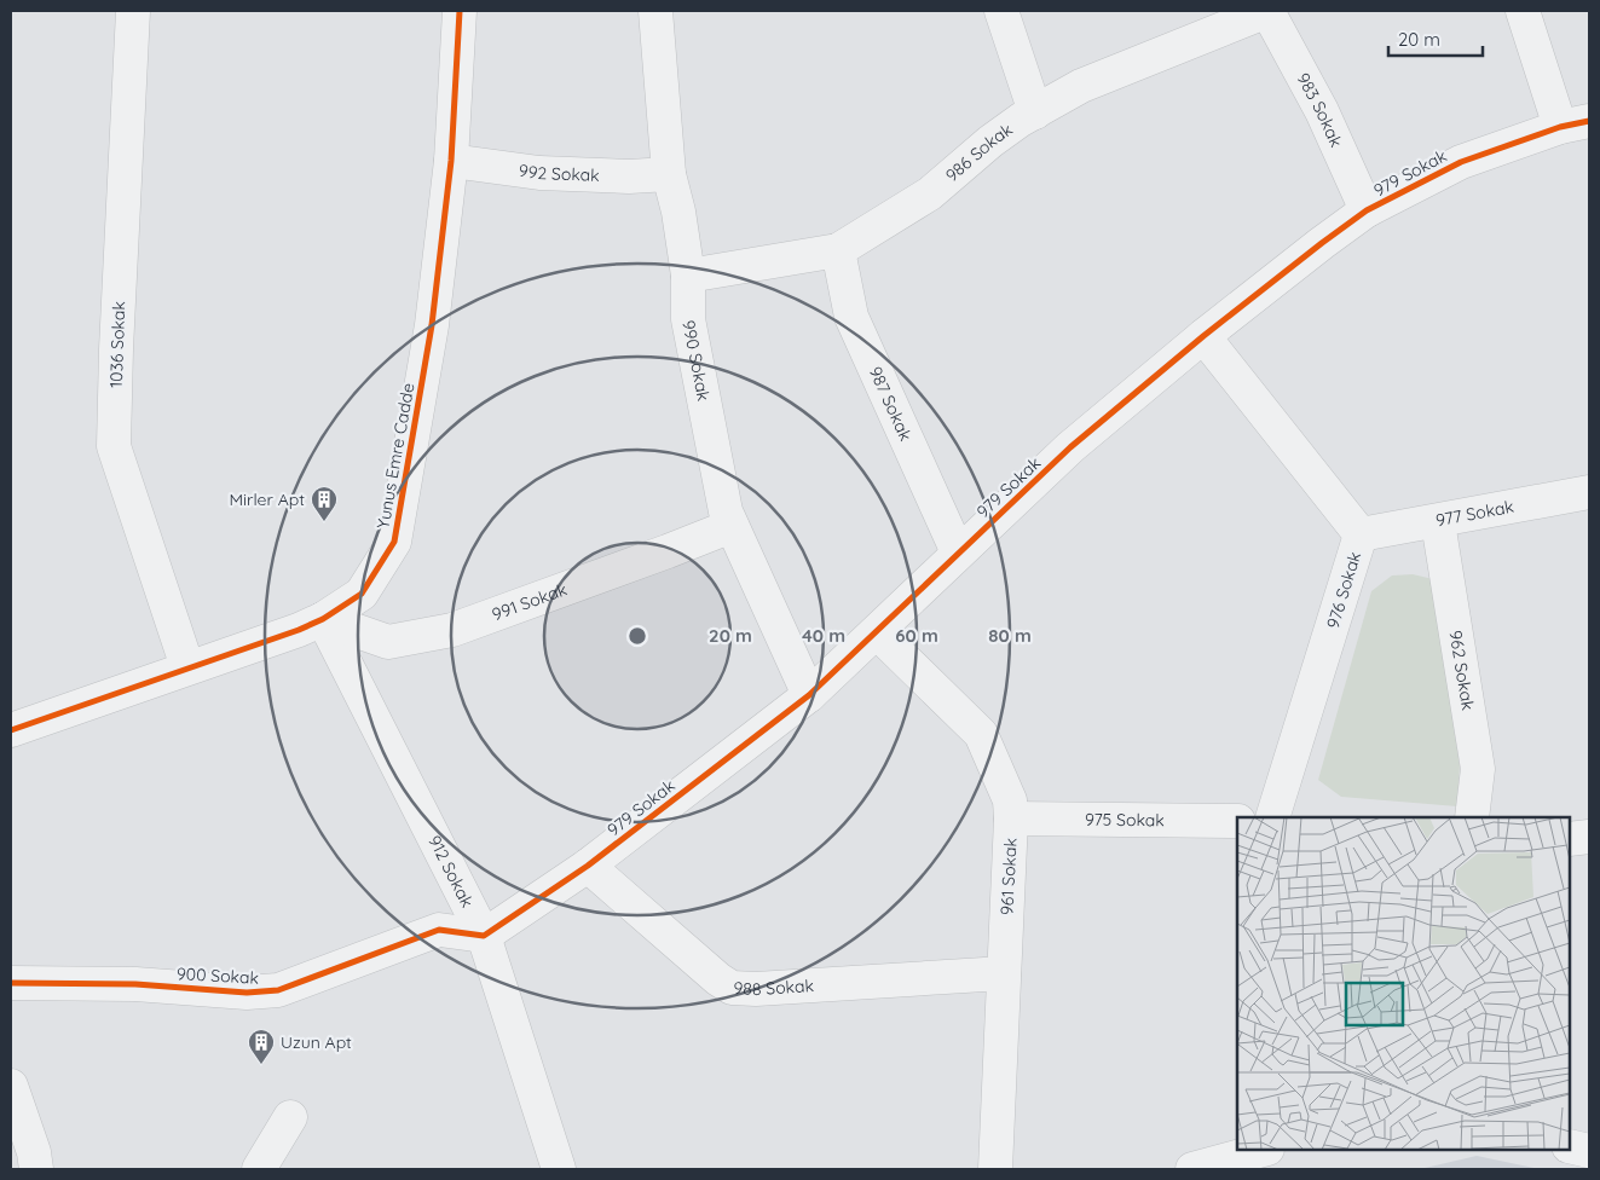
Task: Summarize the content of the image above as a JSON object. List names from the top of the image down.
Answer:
{
  "streets": {
    "street": [
      "983 Sokak",
      "986 Sokak",
      "992 Sokak",
      "979 Sokak",
      "1036 Sokak",
      "990 Sokak",
      "987 Sokak",
      "Yunus Emre Cadde",
      "977 Sokak",
      "976 Sokak",
      "991 Sokak",
      "962 Sokak",
      "975 Sokak",
      "912 Sokak",
      "961 Sokak",
      "900 Sokak",
      "988 Sokak"
    ]
  },
  "crossings": [
    ["983 Sokak", "986 Sokak"],
    ["983 Sokak", "979 Sokak"],
    ["986 Sokak", "990 Sokak"],
    ["986 Sokak", "987 Sokak"],
    ["992 Sokak", "990 Sokak"],
    ["992 Sokak", "Yunus Emre Cadde"],
    ["979 Sokak", "990 Sokak"],
    ["979 Sokak", "987 Sokak"],
    ["979 Sokak", "976 Sokak"],
    ["979 Sokak", "912 Sokak"],
    ["979 Sokak", "961 Sokak"],
    ["979 Sokak", "900 Sokak"],
    ["979 Sokak", "988 Sokak"],
    ["1036 Sokak", "Yunus Emre Cadde"],
    ["990 Sokak", "991 Sokak"],
    ["Yunus Emre Cadde", "991 Sokak"],
    ["Yunus Emre Cadde", "912 Sokak"],
    ["977 Sokak", "976 Sokak"],
    ["977 Sokak", "962 Sokak"],
    ["991 Sokak", "912 Sokak"],
    ["975 Sokak", "961 Sokak"],
    ["912 Sokak", "900 Sokak"],
    ["961 Sokak", "988 Sokak"]
  ],
  "places": {
    "building": ["Mirler Apt", "Uzun Apt"]
  },
  "scale_bar": "20 m",
  "rings": [
    "20 m",
    "40 m",
    "60 m",
    "80 m"
  ]
}
